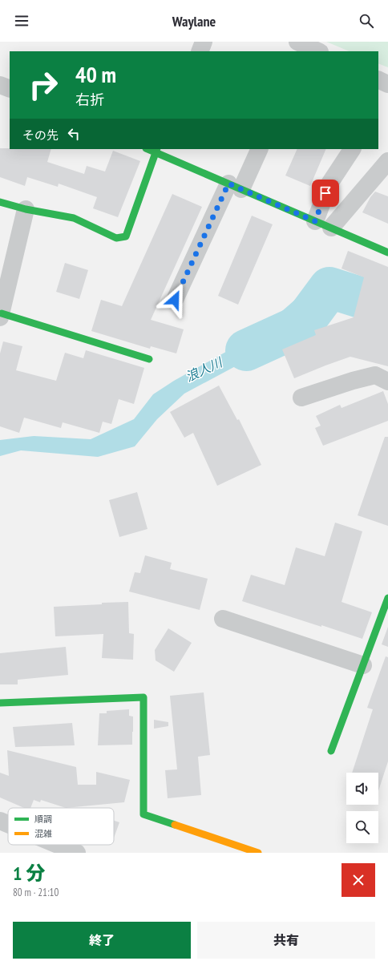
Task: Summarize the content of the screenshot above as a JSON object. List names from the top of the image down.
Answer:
{
  "water": ["浪人川"],
  "legend": ["順調", "混雑"],
  "page": {
    "header": "Waylane",
    "turn": ["40 m", "右折"],
    "then": "その先",
    "heading": ["1 分", "80 m · 21:10"],
    "buttons": ["終了", "共有"]
  }
}
